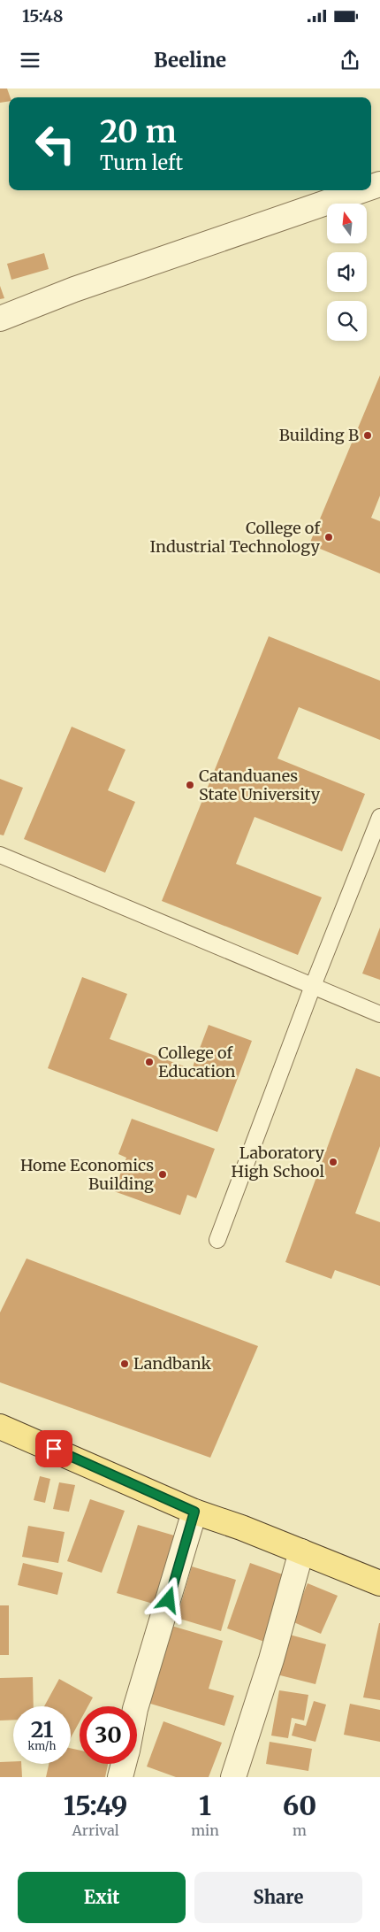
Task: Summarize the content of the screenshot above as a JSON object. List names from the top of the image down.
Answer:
{
  "places": [
    "Building B",
    "College of Industrial Technology",
    "Catanduanes State University",
    "College of Education",
    "Laboratory High School",
    "Home Economics Building",
    "Landbank"
  ],
  "north": "top",
  "page": {
    "status": "15:48",
    "header": "Beeline",
    "turn": ["20 m", "Turn left"],
    "speed": "21 km/h",
    "limit": "30",
    "eta": [
      "15:49",
      "Arrival",
      "1",
      "min",
      "60",
      "m"
    ],
    "buttons": ["Exit", "Share"]
  }
}
